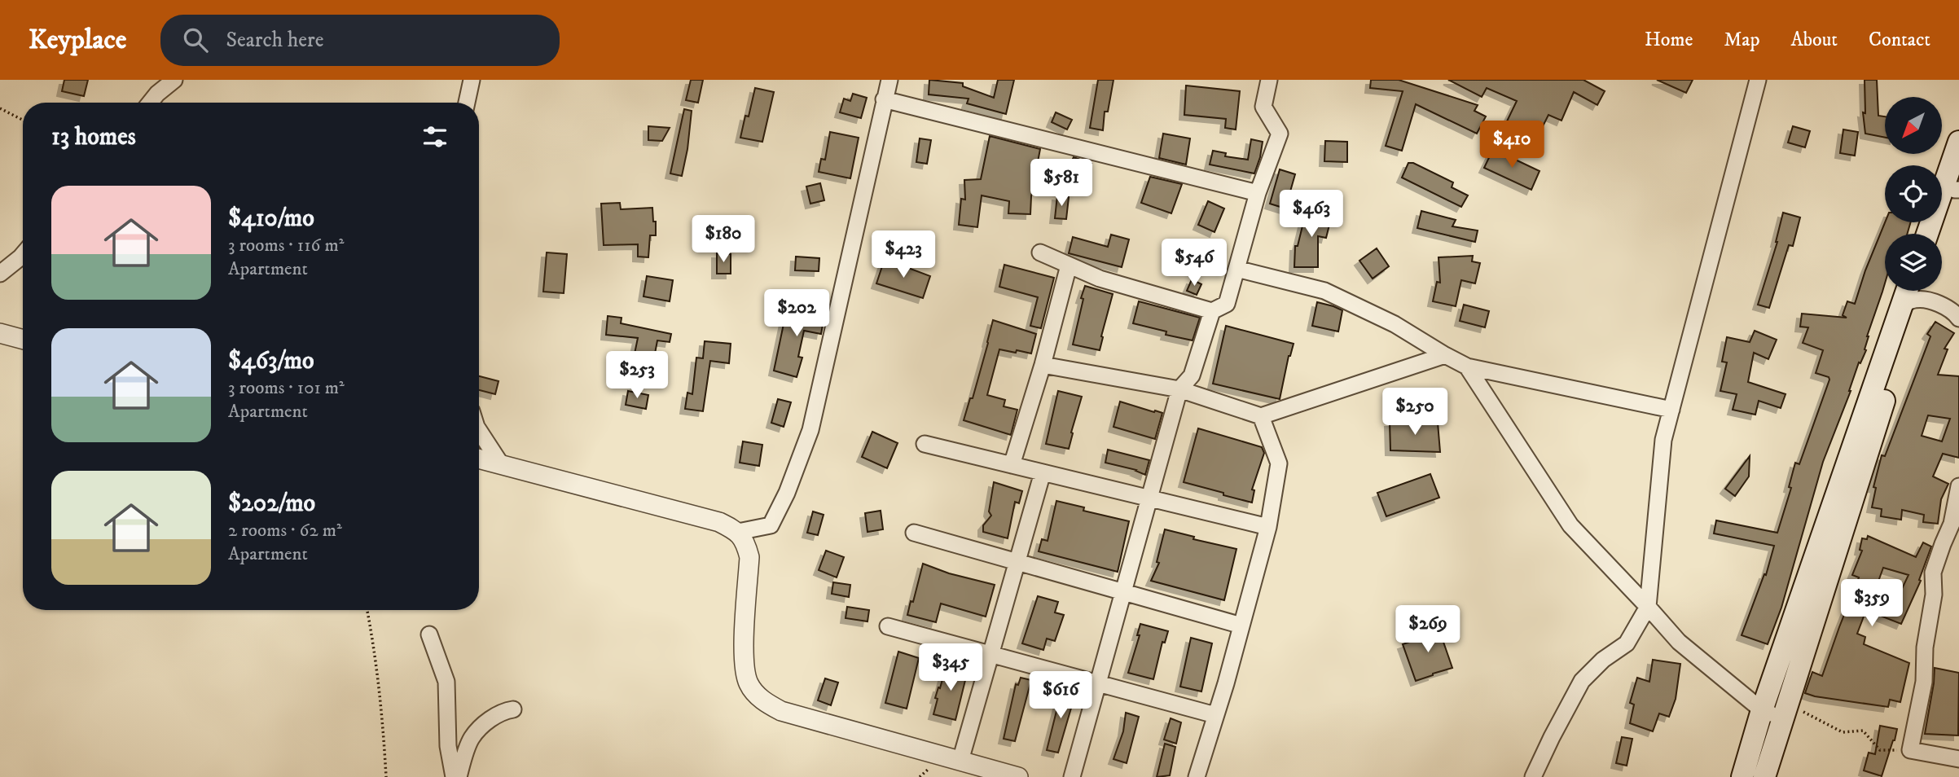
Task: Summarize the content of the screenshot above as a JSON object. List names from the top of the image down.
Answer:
{
  "north": "bottom left",
  "page": {
    "header": "Keyplace",
    "search": "Search here",
    "nav": [
      "Home",
      "Map",
      "About",
      "Contact"
    ],
    "heading": "13 homes",
    "price": [
      "$410",
      "$581",
      "$463",
      "$180",
      "$423",
      "$546",
      "$202",
      "$253",
      "$250",
      "$359",
      "$269",
      "$345",
      "$616"
    ],
    "list": [
      {
        "name": "$410/mo",
        "note": "3 rooms · 116 m² · Apartment"
      },
      {
        "name": "$463/mo",
        "note": "3 rooms · 101 m² · Apartment"
      },
      {
        "name": "$202/mo",
        "note": "2 rooms · 62 m² · Apartment"
      }
    ]
  }
}
